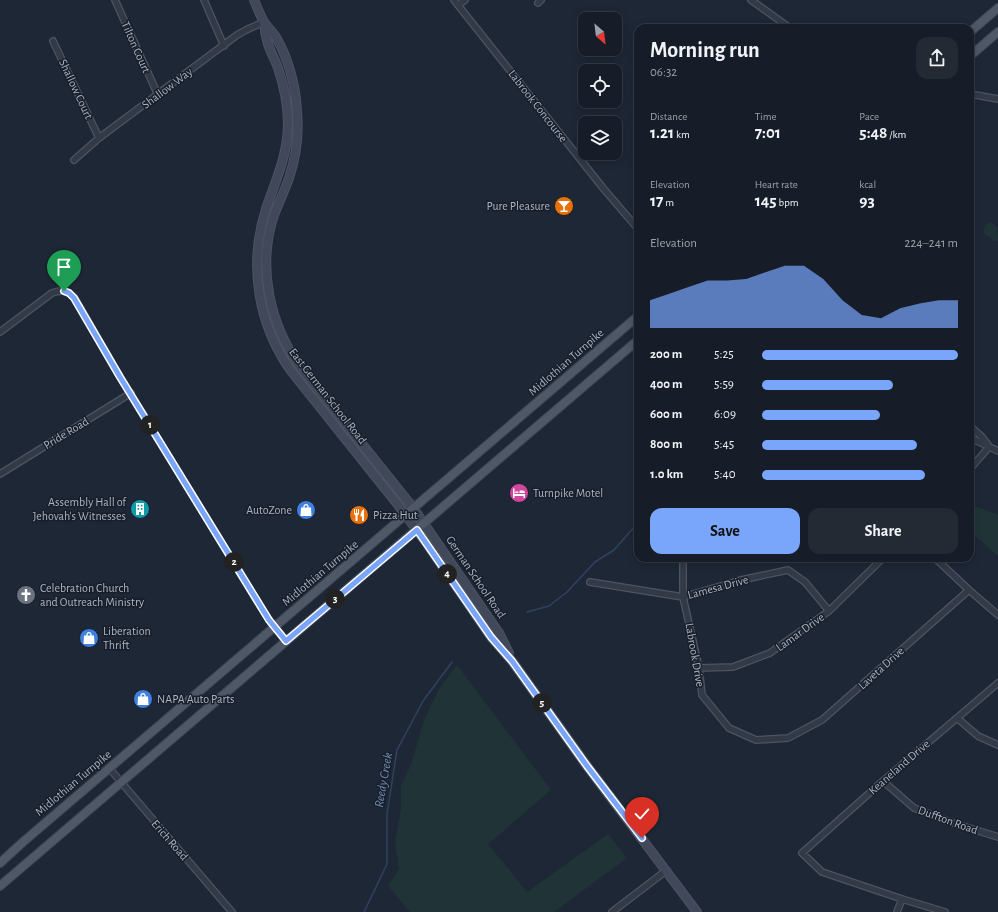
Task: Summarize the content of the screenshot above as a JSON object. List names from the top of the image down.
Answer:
{
  "streets": {
    "main road": ["Midlothian Turnpike"],
    "street": [
      "Tilton Court",
      "Shallow Way",
      "Shallow Court",
      "Labrook Concourse",
      "East German School Road",
      "Pride Road",
      "German School Road",
      "Lamesa Drive",
      "Lamar Drive",
      "Labrook Drive",
      "Laveta Drive",
      "Keaneland Drive",
      "Duffton Road",
      "Erich Road"
    ]
  },
  "crossings": [
    ["Tilton Court", "Shallow Way"],
    ["Shallow Way", "Shallow Court"],
    ["Shallow Way", "East German School Road"],
    ["Midlothian Turnpike", "East German School Road"],
    ["Midlothian Turnpike", "German School Road"],
    ["Midlothian Turnpike", "Erich Road"],
    ["East German School Road", "German School Road"],
    ["Lamesa Drive", "Lamar Drive"],
    ["Lamesa Drive", "Labrook Drive"],
    ["Lamar Drive", "Labrook Drive"],
    ["Labrook Drive", "Laveta Drive"],
    ["Keaneland Drive", "Duffton Road"]
  ],
  "water": ["Reedy Creek"],
  "places": {
    "bar": ["Pure Pleasure"],
    "hotel": ["Turnpike Motel"],
    "building": ["Assembly Hall of Jehovah's Witnesses"],
    "shop": ["AutoZone", "Liberation Thrift", "NAPA Auto Parts"],
    "restaurant": ["Pizza Hut"],
    "church": ["Celebration Church and Outreach Ministry"]
  },
  "north": "bottom right",
  "page": {
    "heading": ["Morning run", "06:32"],
    "stats": [
      ["Distance", "1.21 km"],
      ["Time", "7:01"],
      ["Pace", "5:48 /km"],
      ["Elevation", "17 m"],
      ["Heart rate", "145 bpm"],
      ["kcal", "93"]
    ],
    "chart": ["Elevation", "224–241 m"],
    "list": [
      {
        "name": "200 m",
        "note": "5:25"
      },
      {
        "name": "400 m",
        "note": "5:59"
      },
      {
        "name": "600 m",
        "note": "6:09"
      },
      {
        "name": "800 m",
        "note": "5:45"
      },
      {
        "name": "1.0 km",
        "note": "5:40"
      }
    ],
    "pins": [
      "1",
      "2",
      "4",
      "3",
      "5"
    ],
    "buttons": ["Save", "Share"]
  }
}
